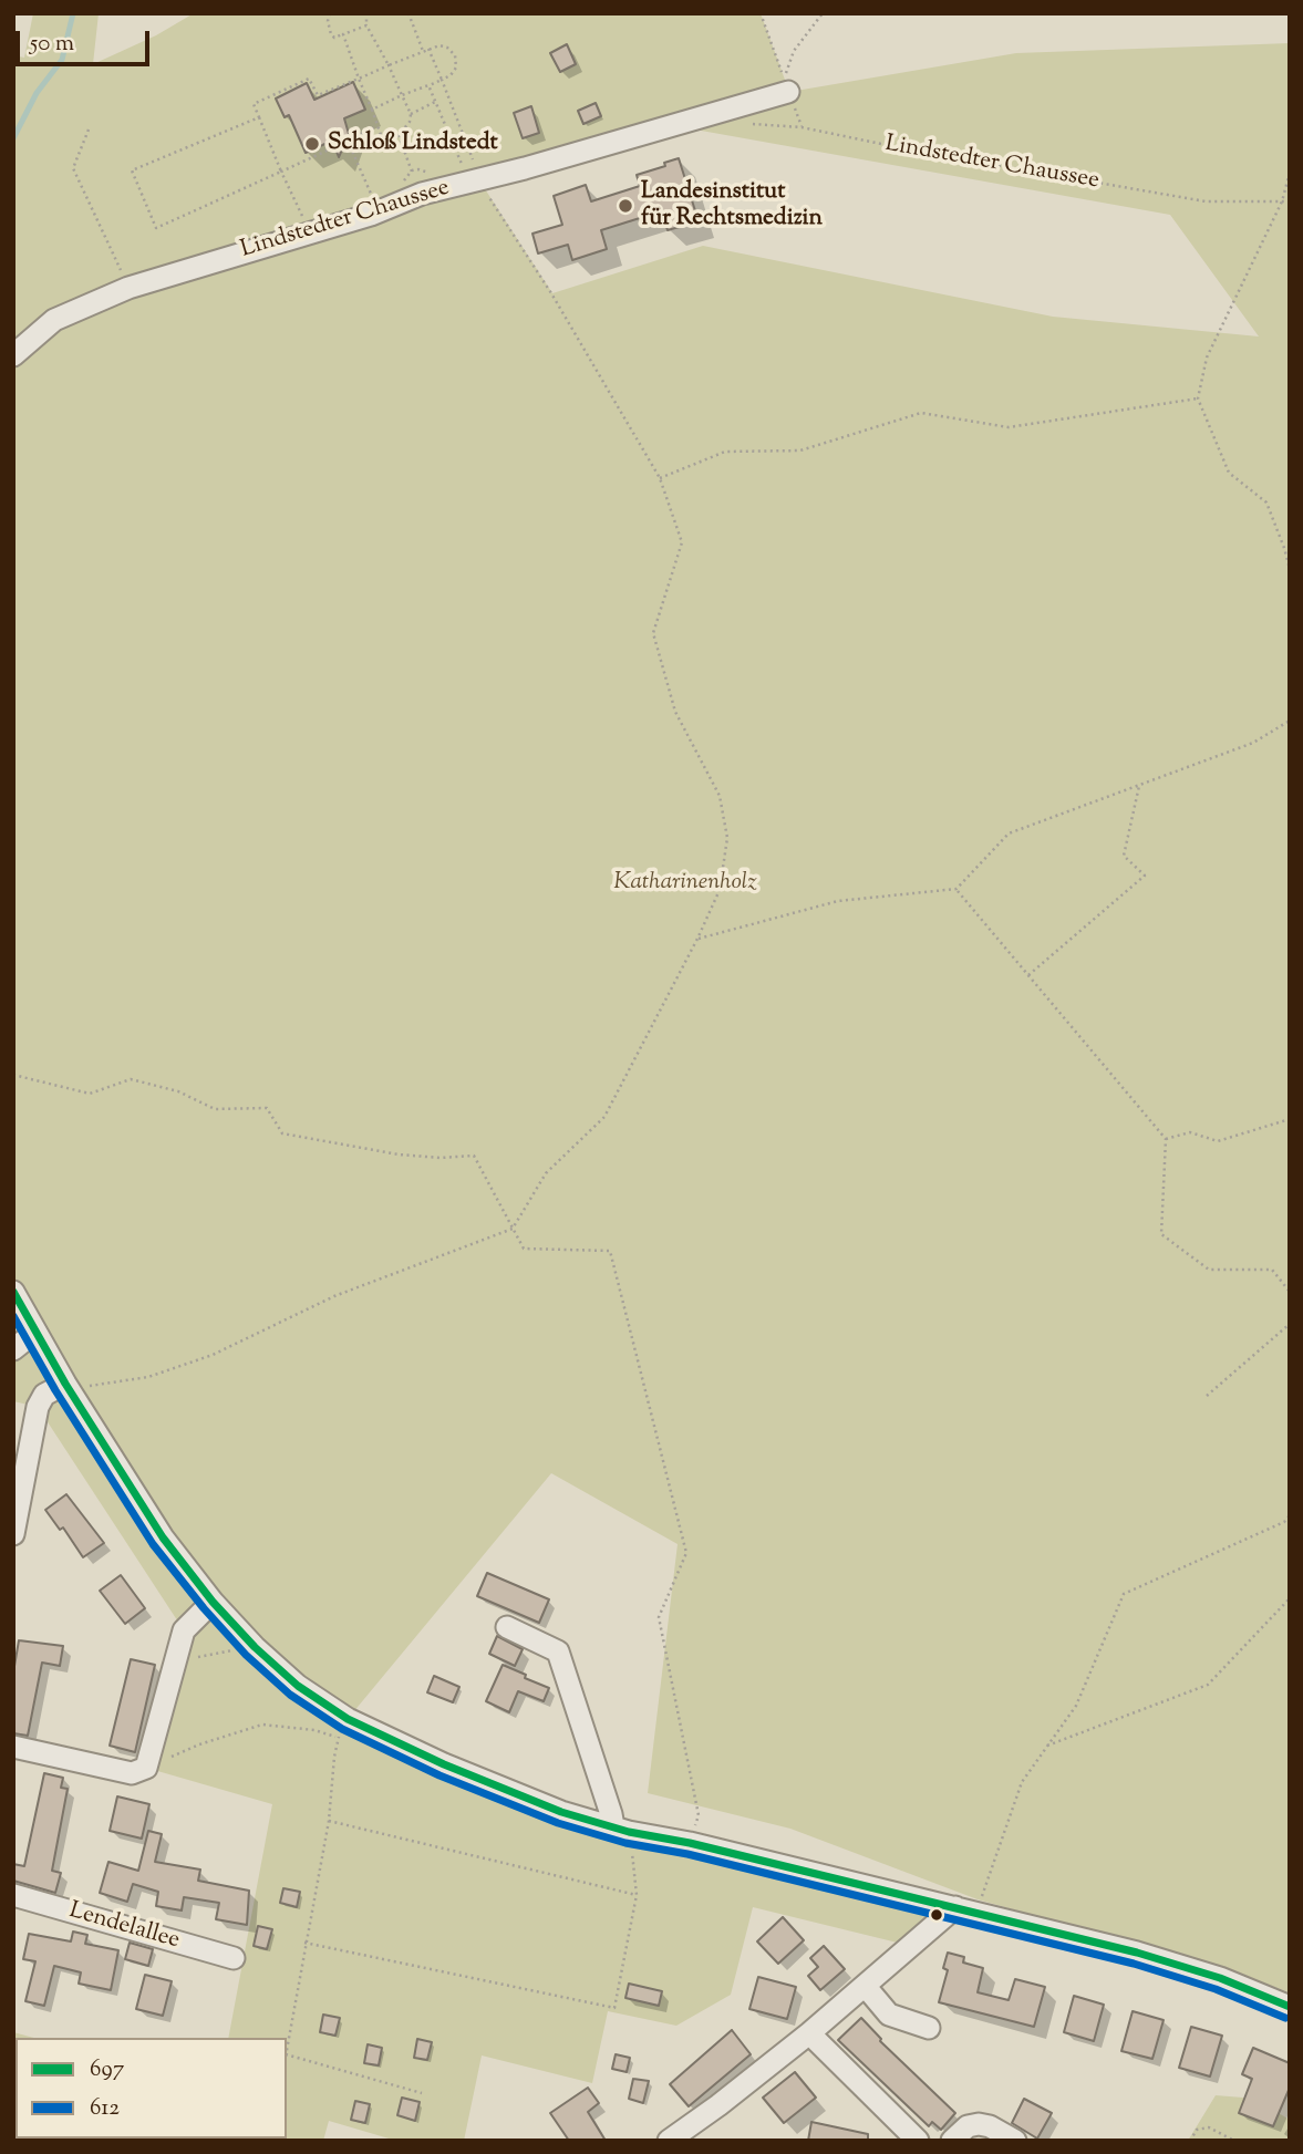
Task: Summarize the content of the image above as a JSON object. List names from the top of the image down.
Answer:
{
  "streets": {
    "street": ["Lindstedter Chaussee", "Lendelallee"]
  },
  "parks": ["Katharinenholz"],
  "places": ["Schloß Lindstedt", "Landesinstitut für Rechtsmedizin"],
  "lines": ["transit line 697", "transit line 612"],
  "legend": ["697", "612"],
  "scale_bar": "50 m"
}
